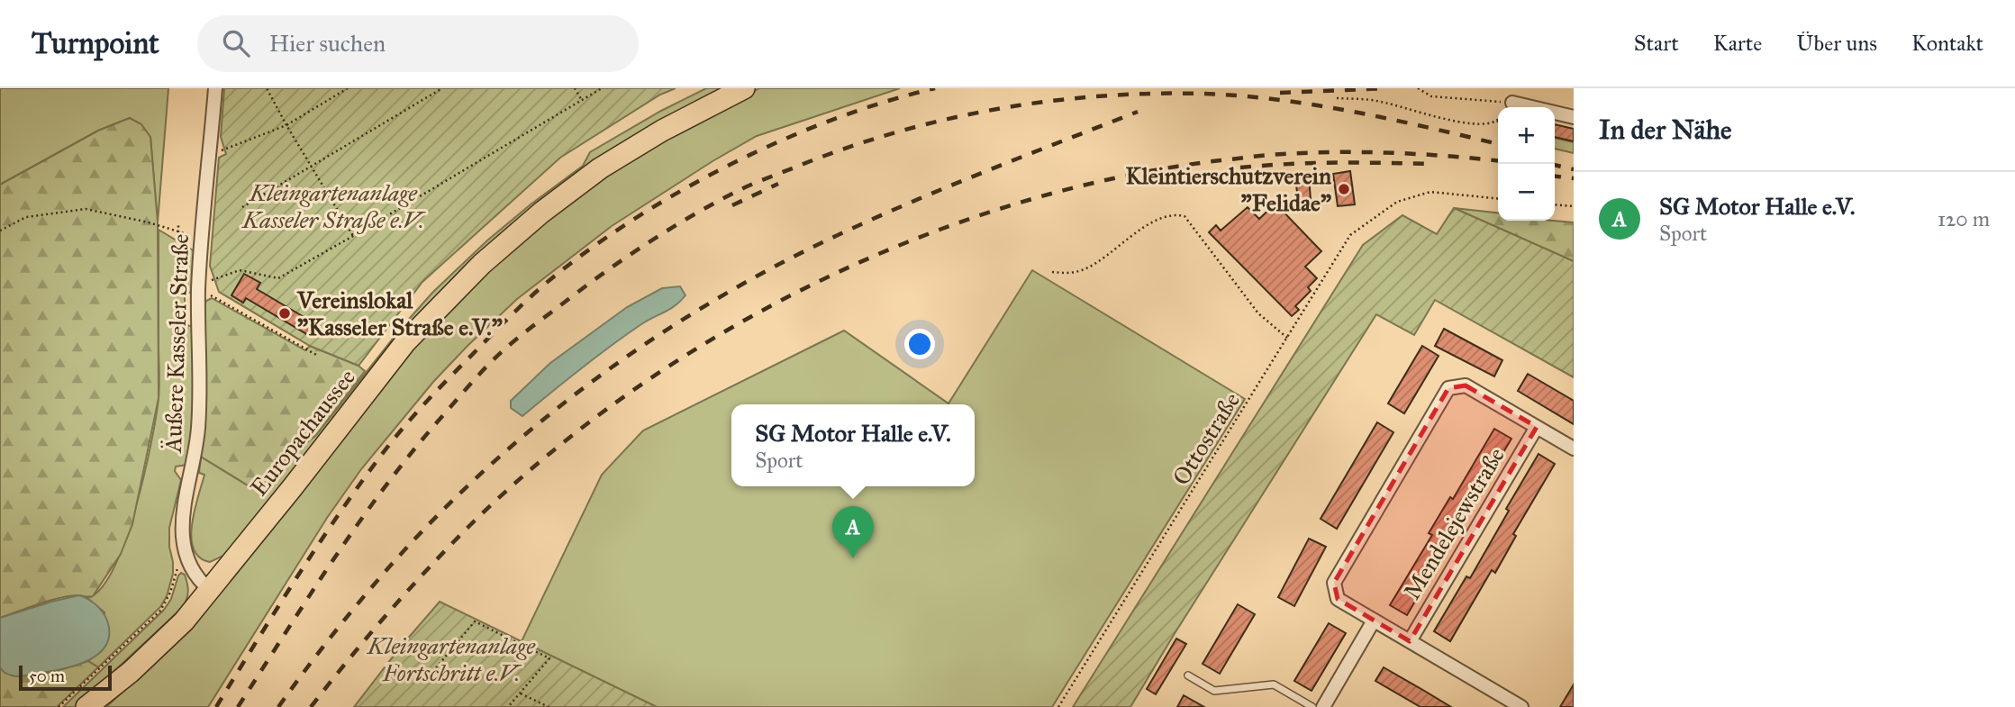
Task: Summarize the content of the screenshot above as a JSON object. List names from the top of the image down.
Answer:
{
  "streets": {
    "main road": ["Europachaussee"],
    "street": ["Äußere Kasseler Straße", "Mendelejewstraße"],
    "path": ["Ottostraße"]
  },
  "crossings": [
    ["Äußere Kasseler Straße", "Europachaussee"]
  ],
  "parks": ["Kleingartenanlage Kasseler Straße e.V.", "Kleingartenanlage Fortschritt e.V."],
  "places": ["Kleintierschutzverein \"Felidae\"", "Vereinslokal \"Kasseler Straße e.V.\""],
  "scale_bar": "50 m",
  "page": {
    "header": "Turnpoint",
    "search": "Hier suchen",
    "nav": [
      "Start",
      "Karte",
      "Über uns",
      "Kontakt"
    ],
    "heading": "In der Nähe",
    "map_buttons": ["+", "−"],
    "list": [
      {
        "mark": "A",
        "name": "SG Motor Halle e.V.",
        "note": "Sport",
        "value": "120 m"
      }
    ],
    "popup": ["SG Motor Halle e.V.", "Sport"],
    "pins": "A",
    "scale": "50 m"
  }
}
